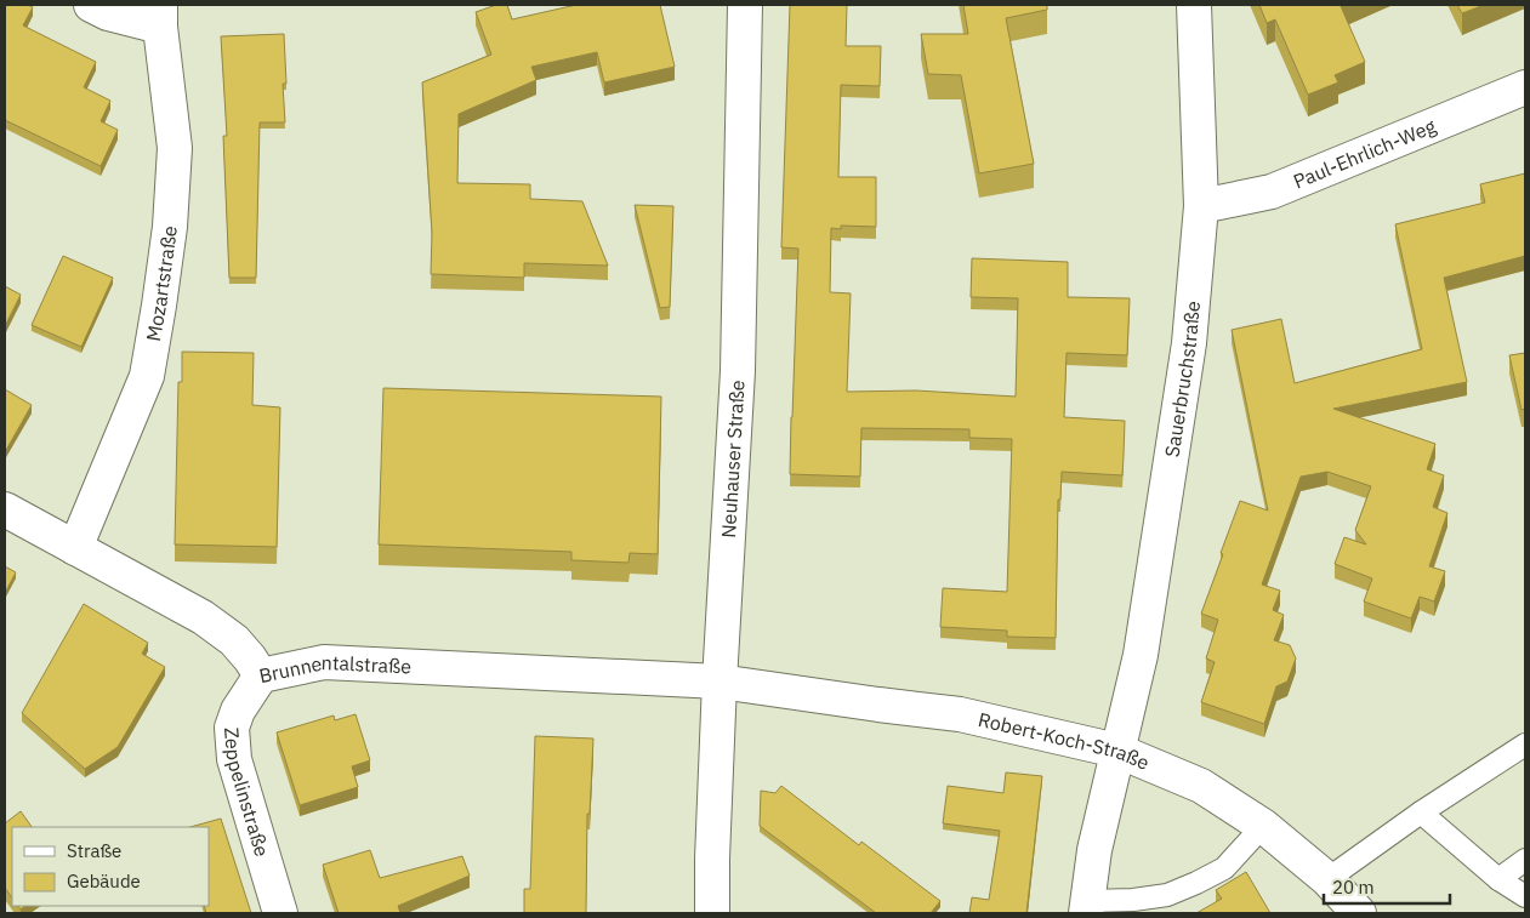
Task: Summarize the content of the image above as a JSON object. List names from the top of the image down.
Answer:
{
  "streets": {
    "street": [
      "Paul-Ehrlich-Weg",
      "Mozartstraße",
      "Sauerbruchstraße",
      "Neuhauser Straße",
      "Brunnentalstraße",
      "Robert-Koch-Straße",
      "Zeppelinstraße"
    ]
  },
  "crossings": [
    ["Paul-Ehrlich-Weg", "Sauerbruchstraße"],
    ["Mozartstraße", "Brunnentalstraße"],
    ["Sauerbruchstraße", "Robert-Koch-Straße"],
    ["Neuhauser Straße", "Brunnentalstraße"],
    ["Neuhauser Straße", "Robert-Koch-Straße"],
    ["Brunnentalstraße", "Robert-Koch-Straße"],
    ["Brunnentalstraße", "Zeppelinstraße"]
  ],
  "legend": ["Straße", "Gebäude"],
  "scale_bar": "20 m"
}
